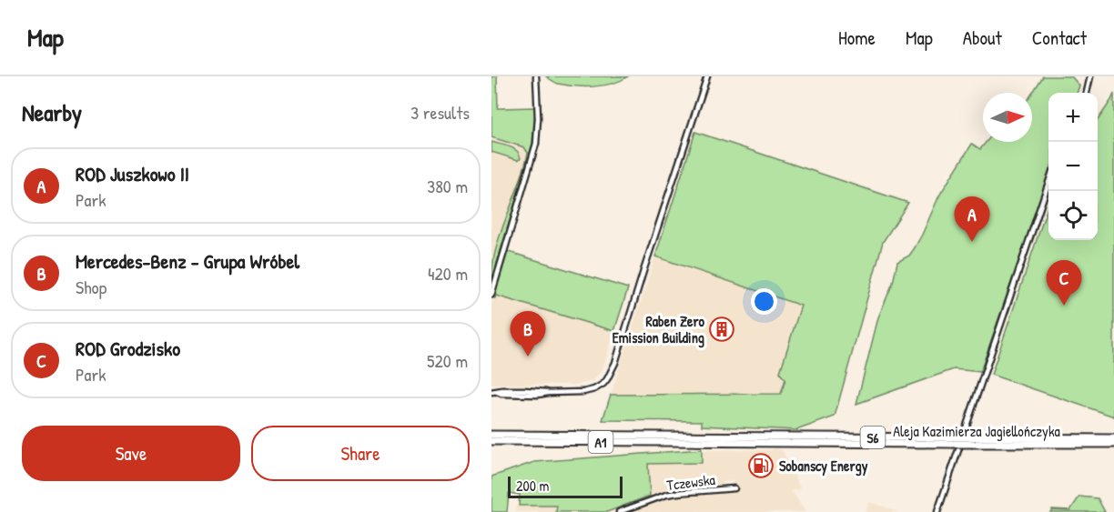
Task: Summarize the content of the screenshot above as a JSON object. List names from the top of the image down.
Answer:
{
  "streets": {
    "highway": ["Aleja Kazimierza Jagiellończyka", "S6", "A1"],
    "street": ["Tczewska"]
  },
  "crossings": [
    ["Aleja Kazimierza Jagiellończyka", "A1"]
  ],
  "places": {
    "building": ["Raben Zero Emission Building"],
    "fuel station": ["Sobanscy Energy"]
  },
  "scale_bar": "200 m",
  "north": "right",
  "page": {
    "header": "Map",
    "nav": [
      "Home",
      "Map",
      "About",
      "Contact"
    ],
    "heading": ["Nearby", "3 results"],
    "map_buttons": ["+", "−"],
    "list": [
      {
        "mark": "A",
        "name": "ROD Juszkowo II",
        "note": "Park",
        "value": "380 m"
      },
      {
        "mark": "B",
        "name": "Mercedes-Benz - Grupa Wróbel",
        "note": "Shop",
        "value": "420 m"
      },
      {
        "mark": "C",
        "name": "ROD Grodzisko",
        "note": "Park",
        "value": "520 m"
      }
    ],
    "pins": ["A", "C", "B"],
    "buttons": ["Save", "Share"],
    "scale": "200 m"
  }
}
